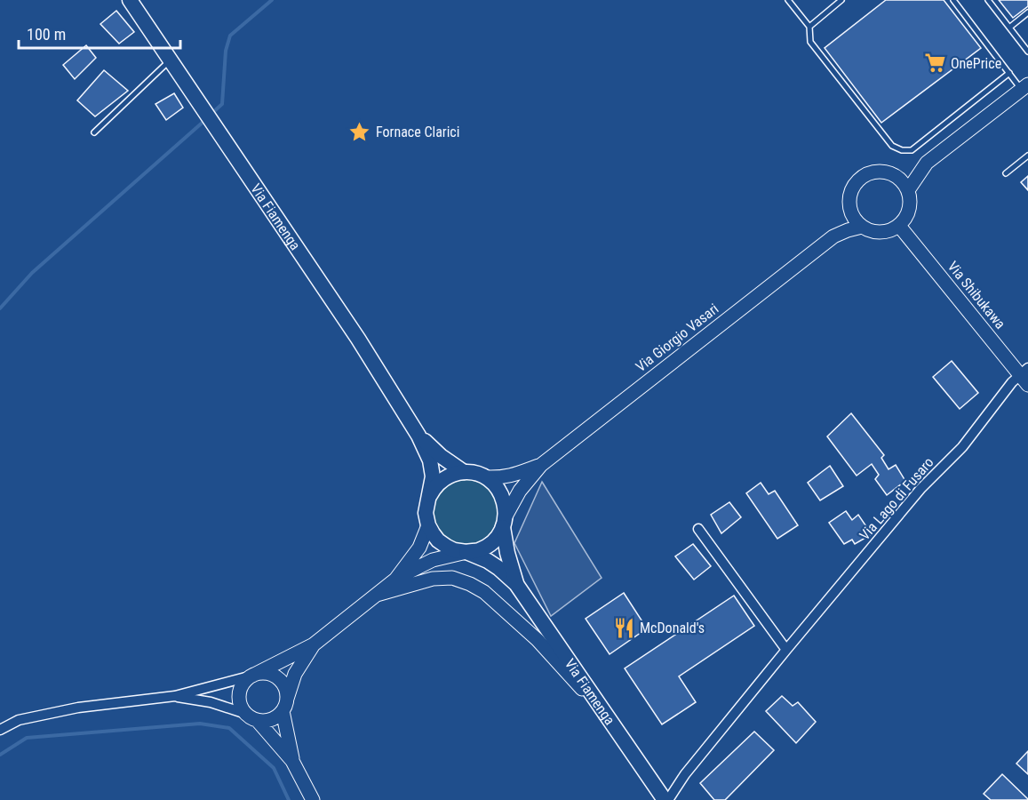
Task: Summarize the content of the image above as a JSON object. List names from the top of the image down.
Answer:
{
  "streets": {
    "main road": ["Via Fiamenga", "Via Shibukawa", "Via Giorgio Vasari"],
    "street": ["Via Lago di Fusaro"]
  },
  "crossings": [
    ["Via Fiamenga", "Via Giorgio Vasari"],
    ["Via Shibukawa", "Via Giorgio Vasari"],
    ["Via Shibukawa", "Via Lago di Fusaro"]
  ],
  "places": {
    "supermarket": ["OnePrice"],
    "place": ["Fornace Clarici"],
    "restaurant": ["McDonald's"]
  },
  "scale_bar": "100 m"
}
